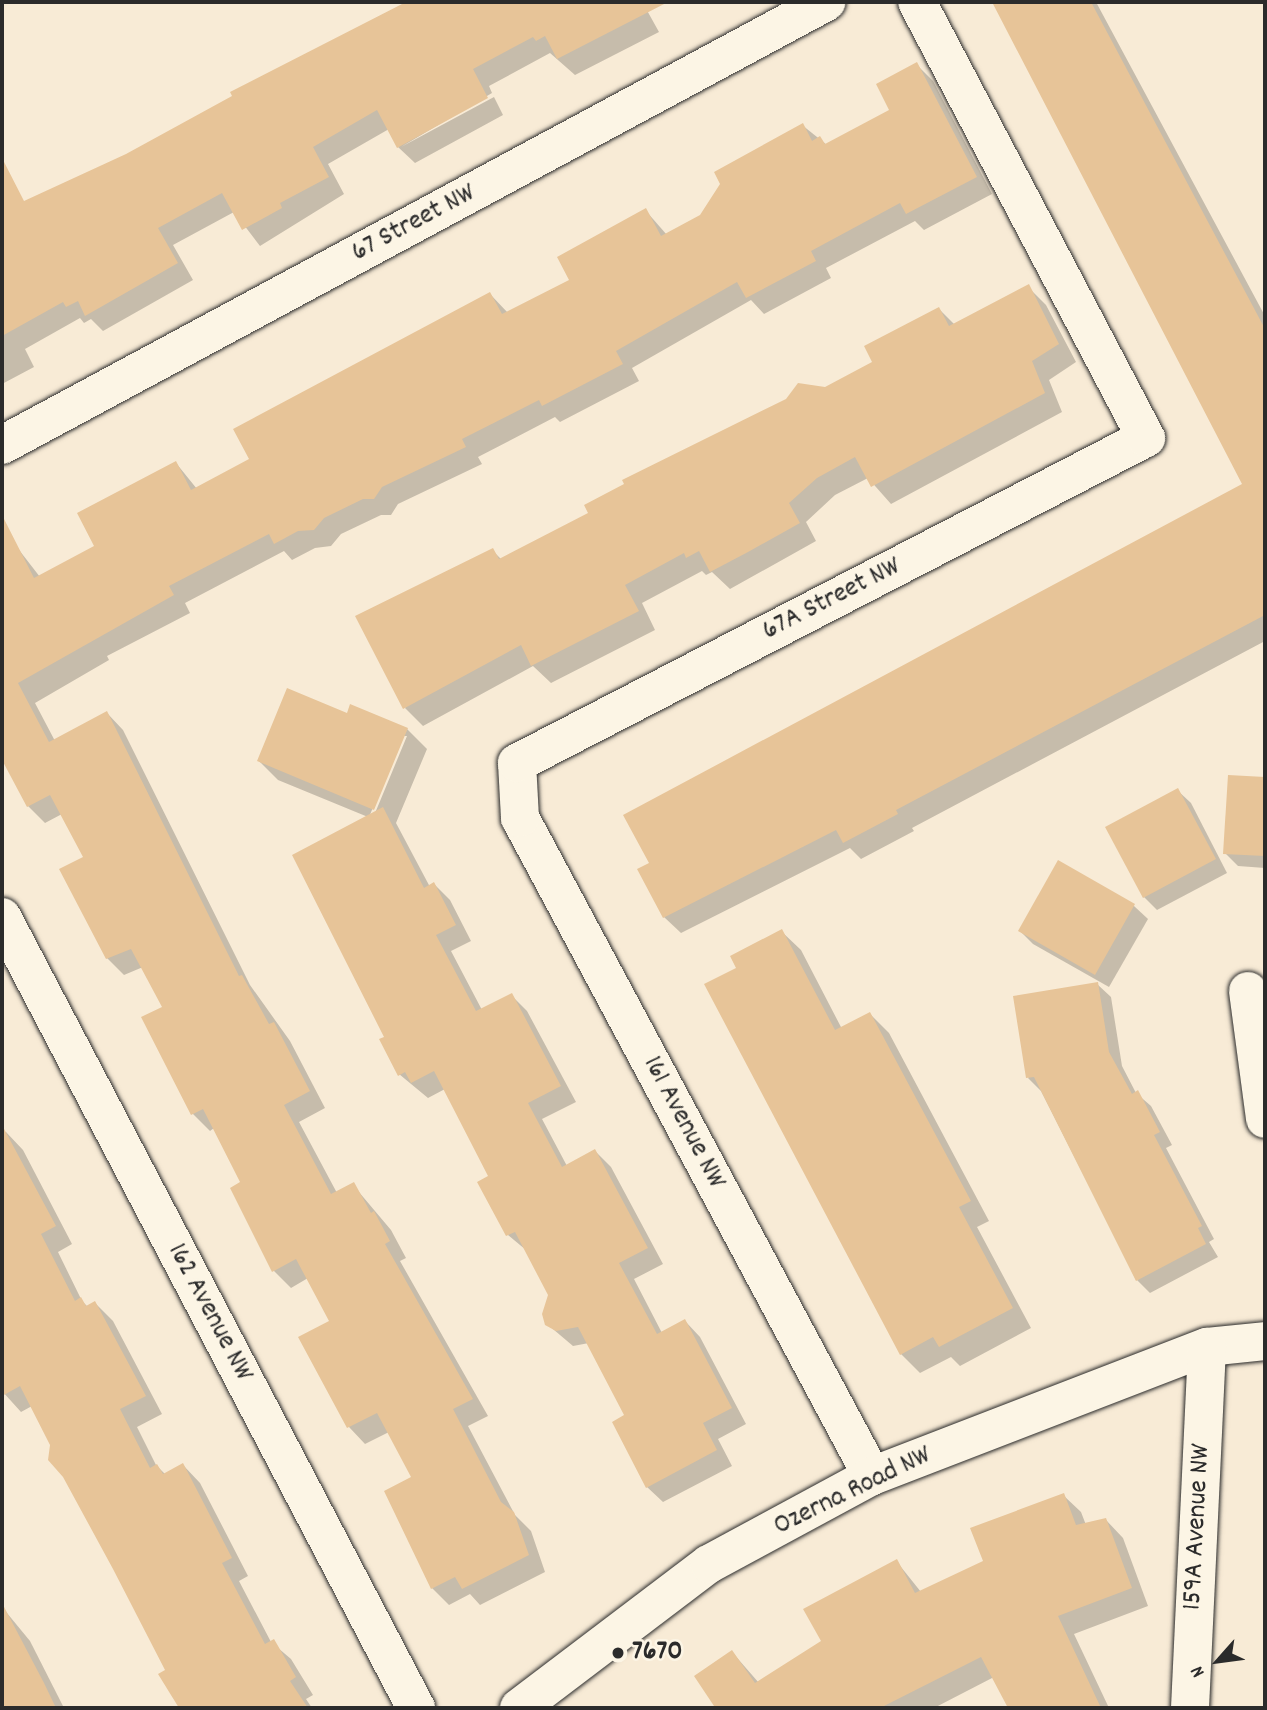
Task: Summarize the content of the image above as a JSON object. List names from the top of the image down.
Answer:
{
  "streets": {
    "street": [
      "67 Street NW",
      "67A Street NW",
      "161 Avenue NW",
      "162 Avenue NW",
      "Ozerna Road NW",
      "159A Avenue NW"
    ]
  },
  "crossings": [
    ["67A Street NW", "161 Avenue NW"],
    ["161 Avenue NW", "Ozerna Road NW"],
    ["Ozerna Road NW", "159A Avenue NW"]
  ],
  "places": ["7670"],
  "north": "bottom left"
}
